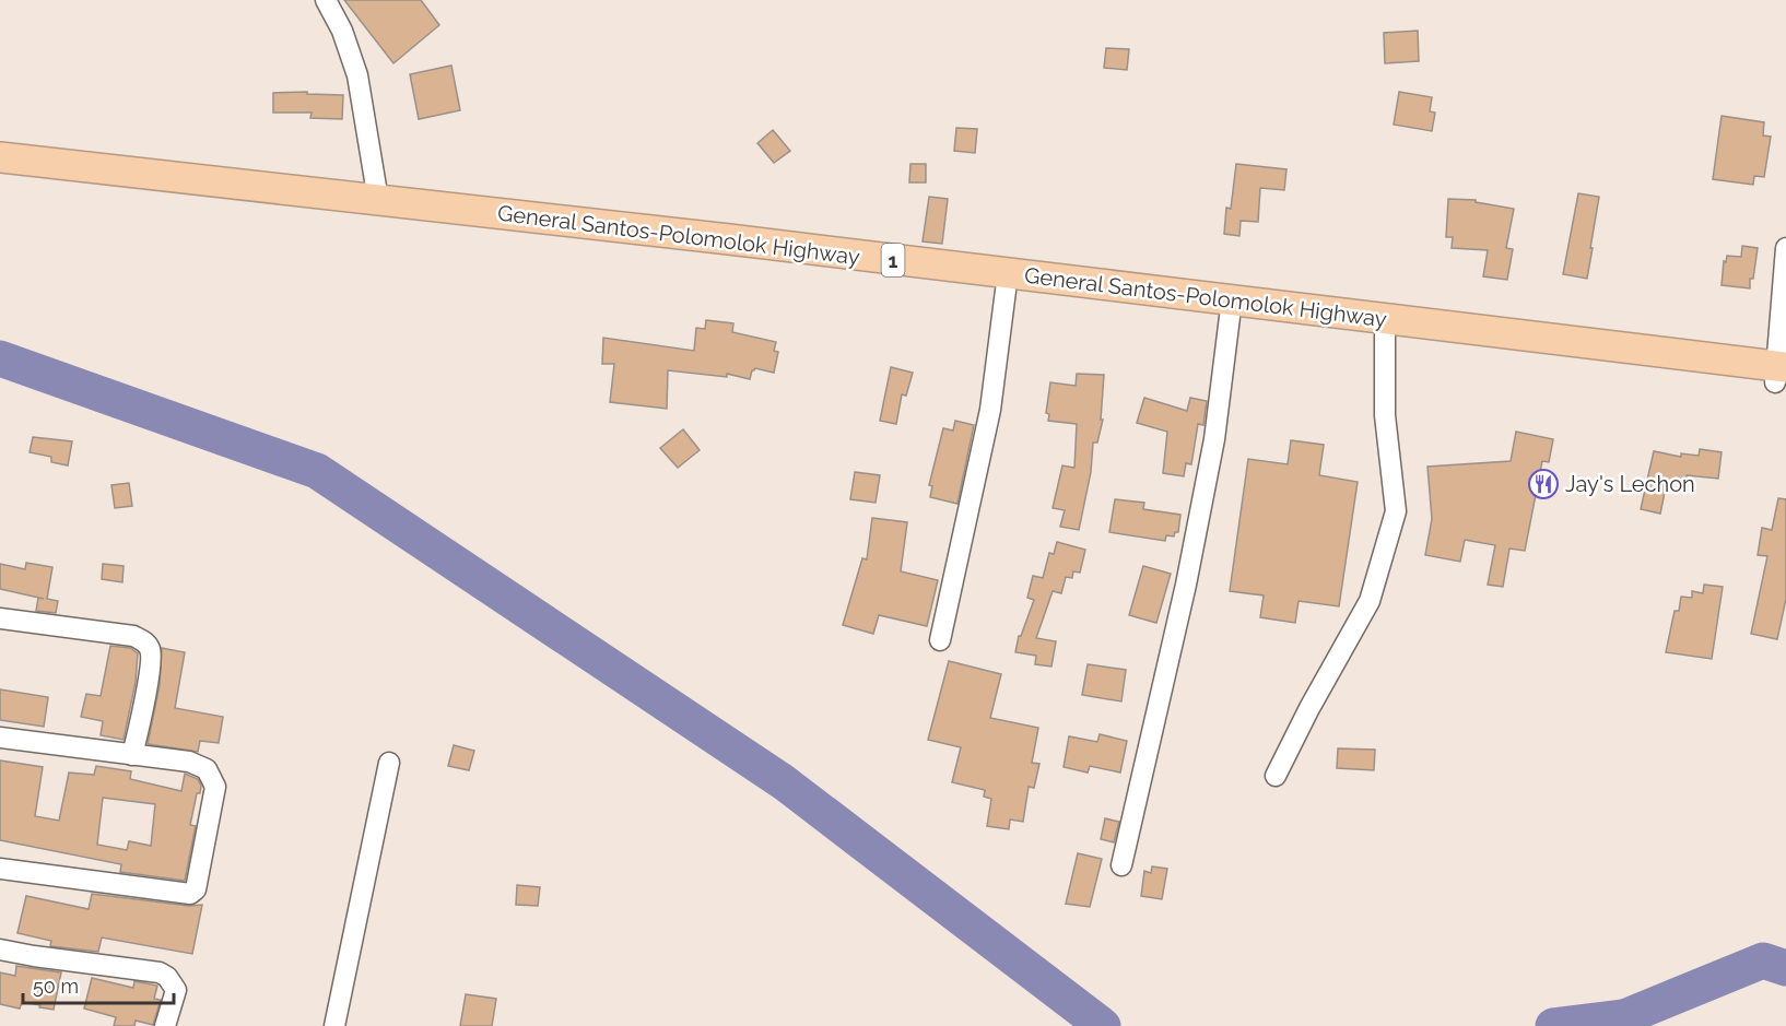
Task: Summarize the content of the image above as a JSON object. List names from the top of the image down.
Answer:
{
  "streets": {
    "highway": ["General Santos-Polomolok Highway", "1"]
  },
  "crossings": [
    ["General Santos-Polomolok Highway", "1"]
  ],
  "places": {
    "restaurant": ["Jay's Lechon"]
  },
  "scale_bar": "50 m"
}
